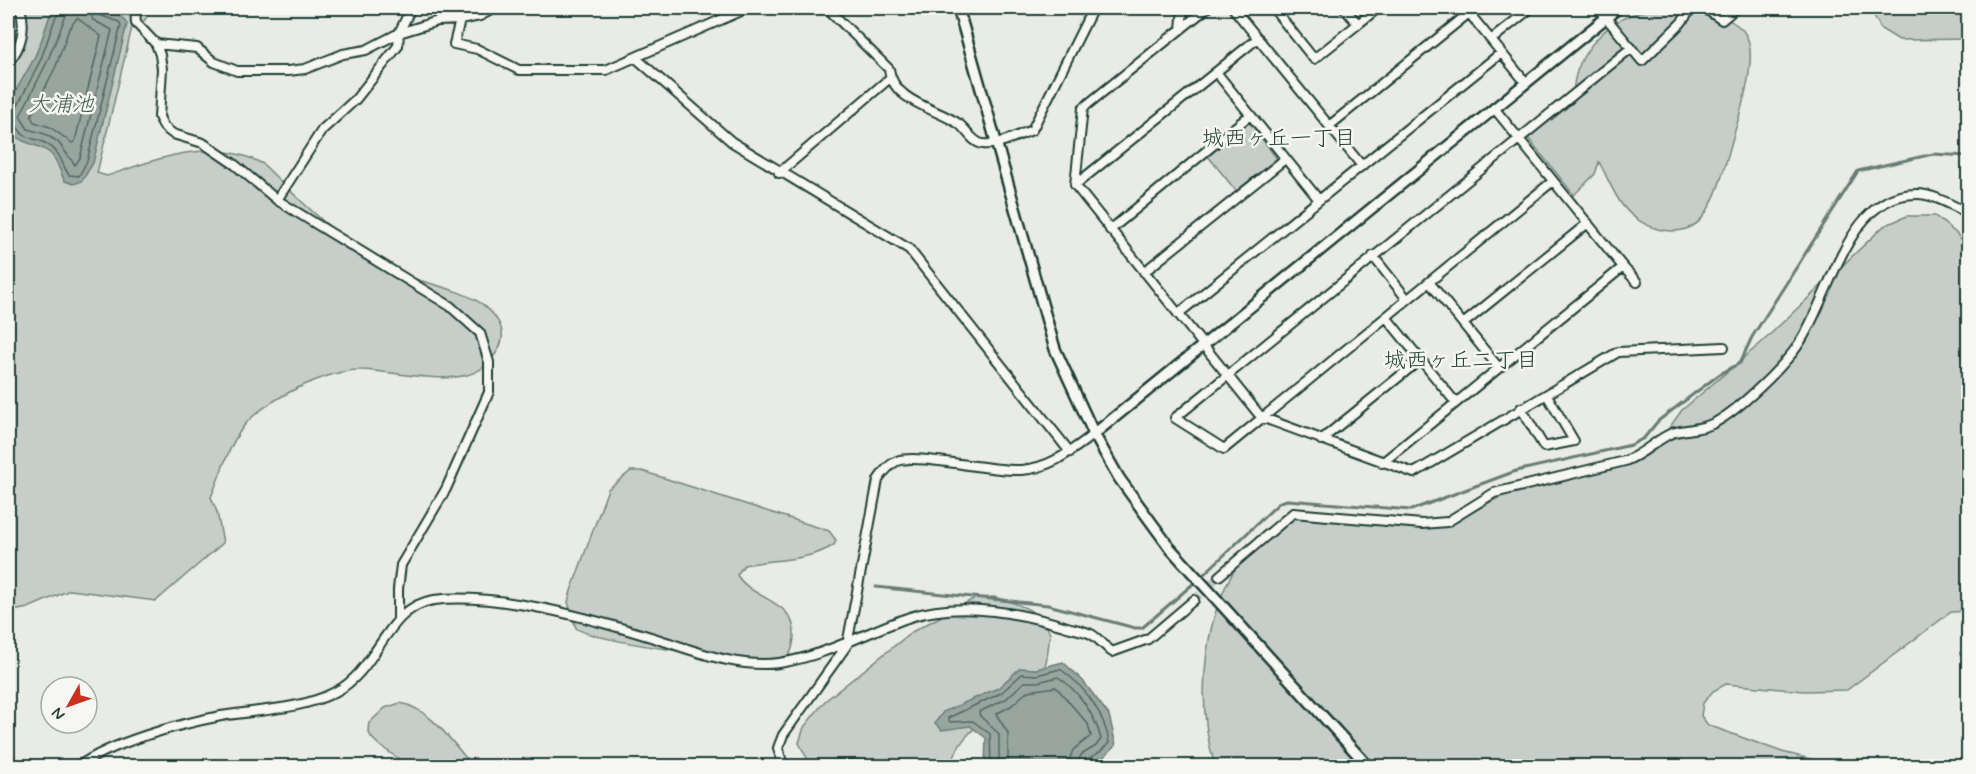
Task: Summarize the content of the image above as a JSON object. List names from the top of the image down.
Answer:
{
  "districts": ["城西ヶ丘一丁目", "城西ヶ丘二丁目"],
  "water": ["大浦池"],
  "north": "bottom left"
}
